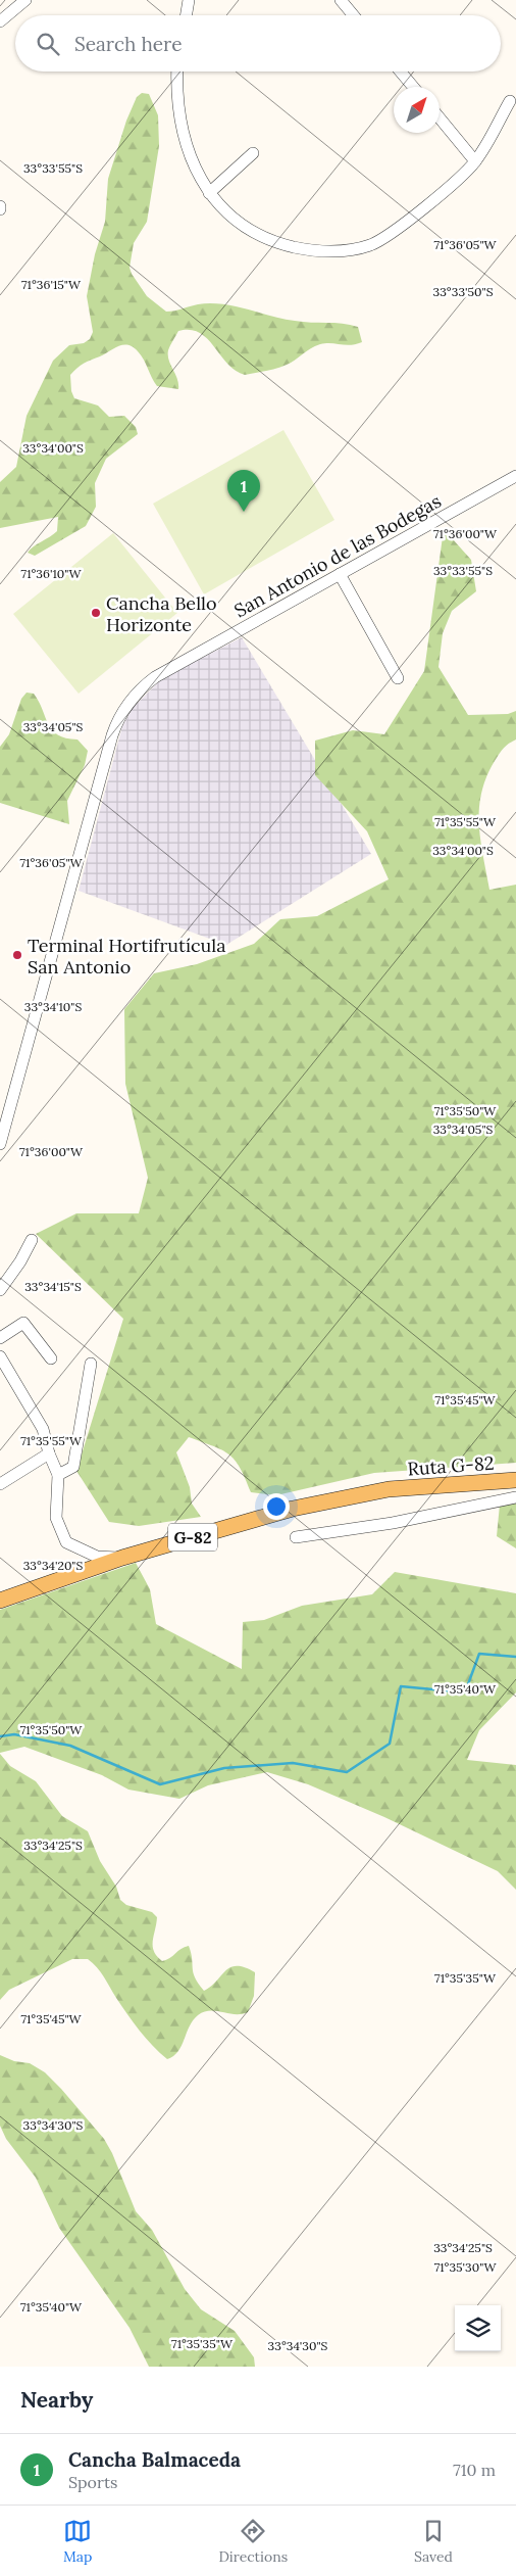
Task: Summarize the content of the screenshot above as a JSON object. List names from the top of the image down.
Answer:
{
  "streets": {
    "main road": ["Ruta G-82", "G-82"],
    "street": ["San Antonio de las Bodegas"]
  },
  "crossings": [
    ["Ruta G-82", "G-82"]
  ],
  "places": ["Cancha Bello Horizonte", "Terminal Hortifrutícula San Antonio"],
  "north": "top right",
  "page": {
    "search": "Search here",
    "pins": "1",
    "heading": "Nearby",
    "list": [
      {
        "mark": "1",
        "name": "Cancha Balmaceda",
        "note": "Sports",
        "value": "710 m"
      }
    ],
    "nav": ["Map", "Directions", "Saved"]
  },
  "coordinates": [
    "33°33'55\"S",
    "71°36'05\"W",
    "71°36'15\"W",
    "33°33'50\"S",
    "33°34'00\"S",
    "71°36'00\"W",
    "71°36'10\"W",
    "33°34'05\"S",
    "71°35'55\"W",
    "33°34'10\"S",
    "71°35'50\"W",
    "33°34'15\"S",
    "71°35'45\"W",
    "33°34'20\"S",
    "71°35'40\"W",
    "33°34'25\"S",
    "71°35'35\"W",
    "33°34'30\"S",
    "71°35'30\"W"
  ]
}
